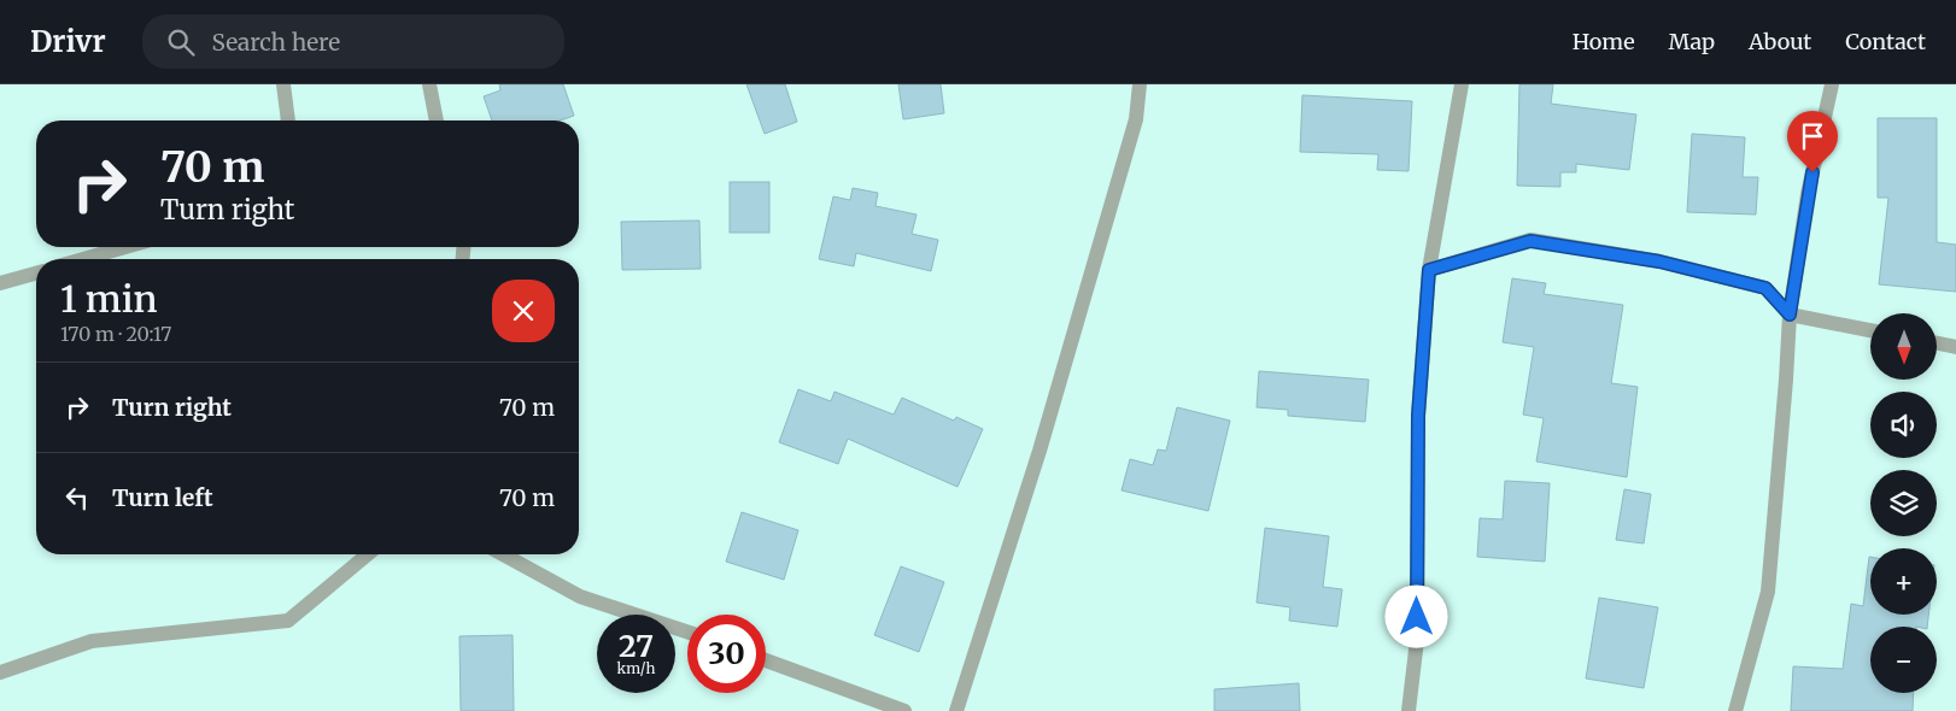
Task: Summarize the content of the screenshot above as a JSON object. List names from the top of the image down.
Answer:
{
  "north": "bottom",
  "page": {
    "header": "Drivr",
    "search": "Search here",
    "nav": [
      "Home",
      "Map",
      "About",
      "Contact"
    ],
    "turn": ["70 m", "Turn right"],
    "heading": ["1 min", "170 m · 20:17"],
    "map_buttons": ["+", "−"],
    "list": [
      {
        "name": "Turn right",
        "value": "70 m"
      },
      {
        "name": "Turn left",
        "value": "70 m"
      }
    ],
    "speed": "27 km/h",
    "limit": "30"
  }
}
